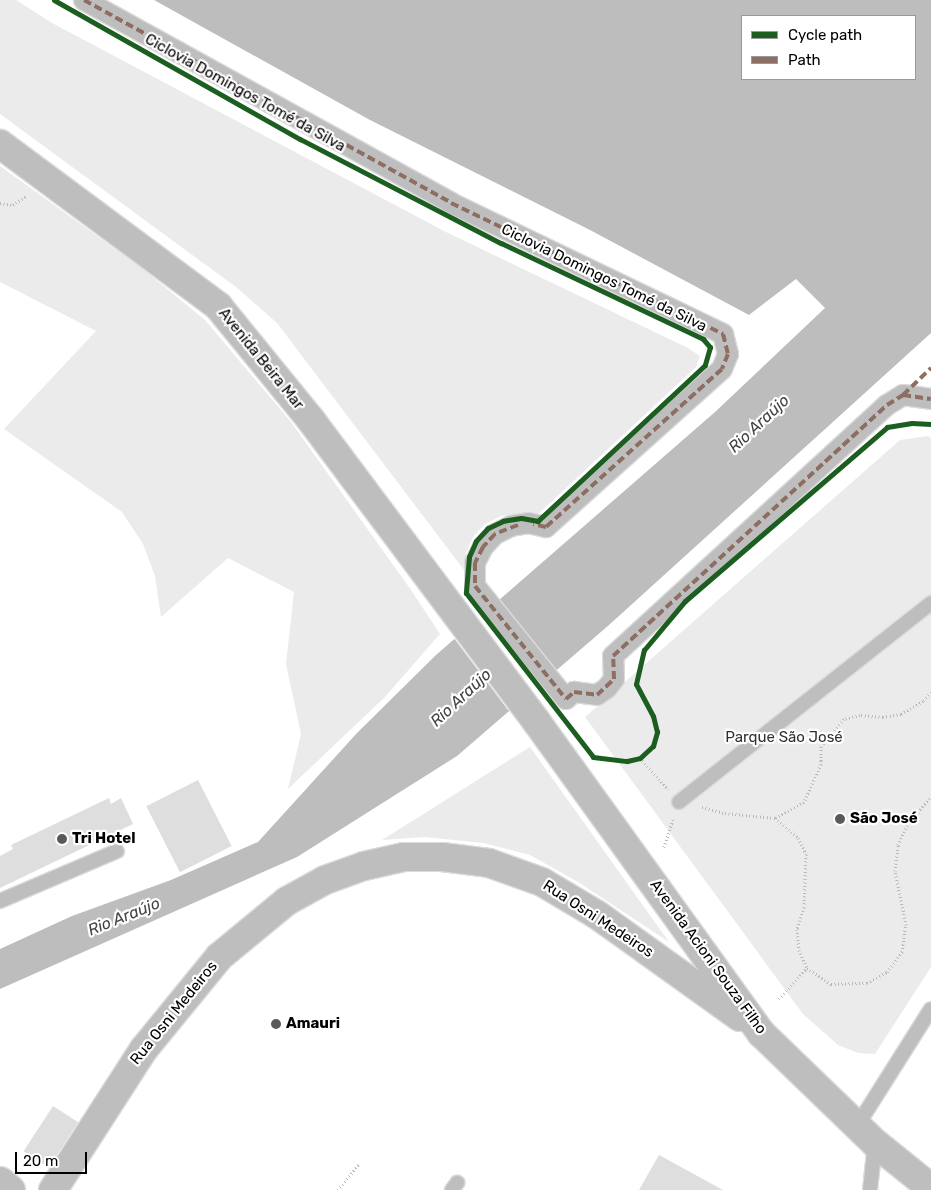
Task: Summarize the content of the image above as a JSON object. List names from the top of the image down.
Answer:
{
  "streets": {
    "main road": ["Avenida Beira Mar", "Rua Osni Medeiros", "Avenida Acioni Souza Filho"],
    "cycle path": ["Ciclovia Domingos Tomé da Silva"]
  },
  "crossings": [
    ["Avenida Beira Mar", "Avenida Acioni Souza Filho"],
    ["Rua Osni Medeiros", "Avenida Acioni Souza Filho"]
  ],
  "water": ["Rio Araújo"],
  "parks": ["Parque São José"],
  "places": ["São José", "Tri Hotel", "Amauri"],
  "legend": ["Cycle path", "Path"],
  "scale_bar": "20 m"
}
